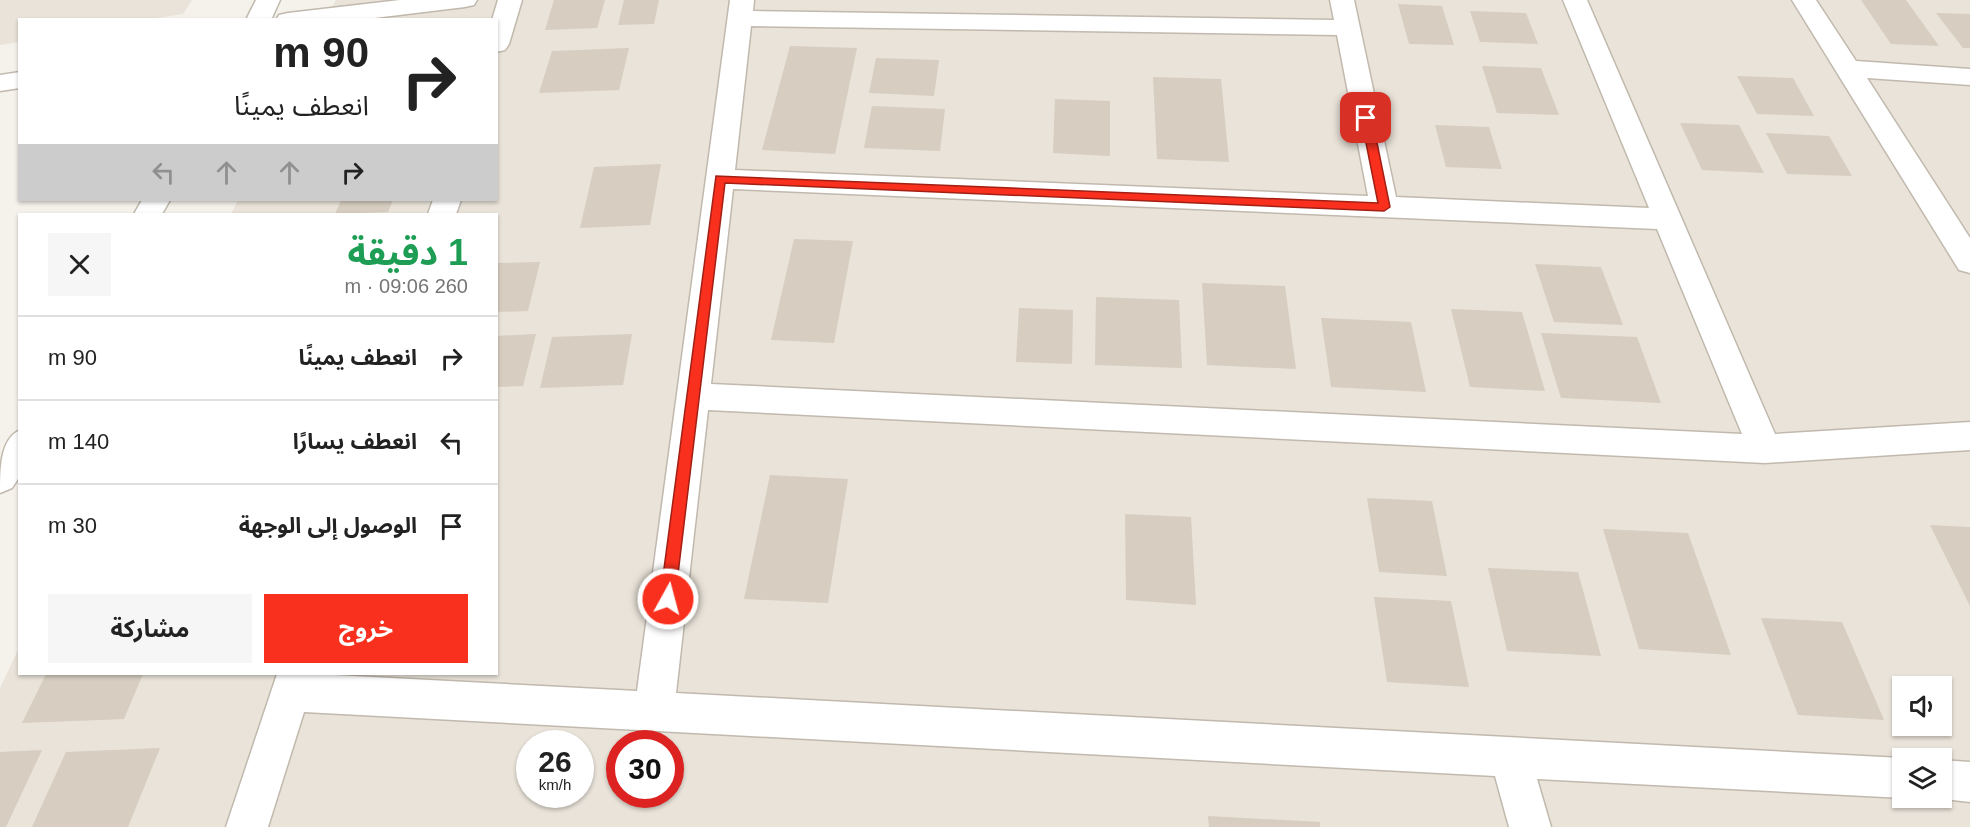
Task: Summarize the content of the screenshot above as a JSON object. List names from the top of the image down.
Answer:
{
  "page": {
    "turn": ["90 m", "انعطف يمينًا"],
    "heading": ["1 دقيقة", "260 m · 09:06"],
    "list": [
      {
        "name": "انعطف يمينًا",
        "value": "90 m"
      },
      {
        "name": "انعطف يسارًا",
        "value": "140 m"
      },
      {
        "name": "الوصول إلى الوجهة",
        "value": "30 m"
      }
    ],
    "buttons": ["خروج", "مشاركة"],
    "speed": "26 km/h",
    "limit": "30"
  }
}
